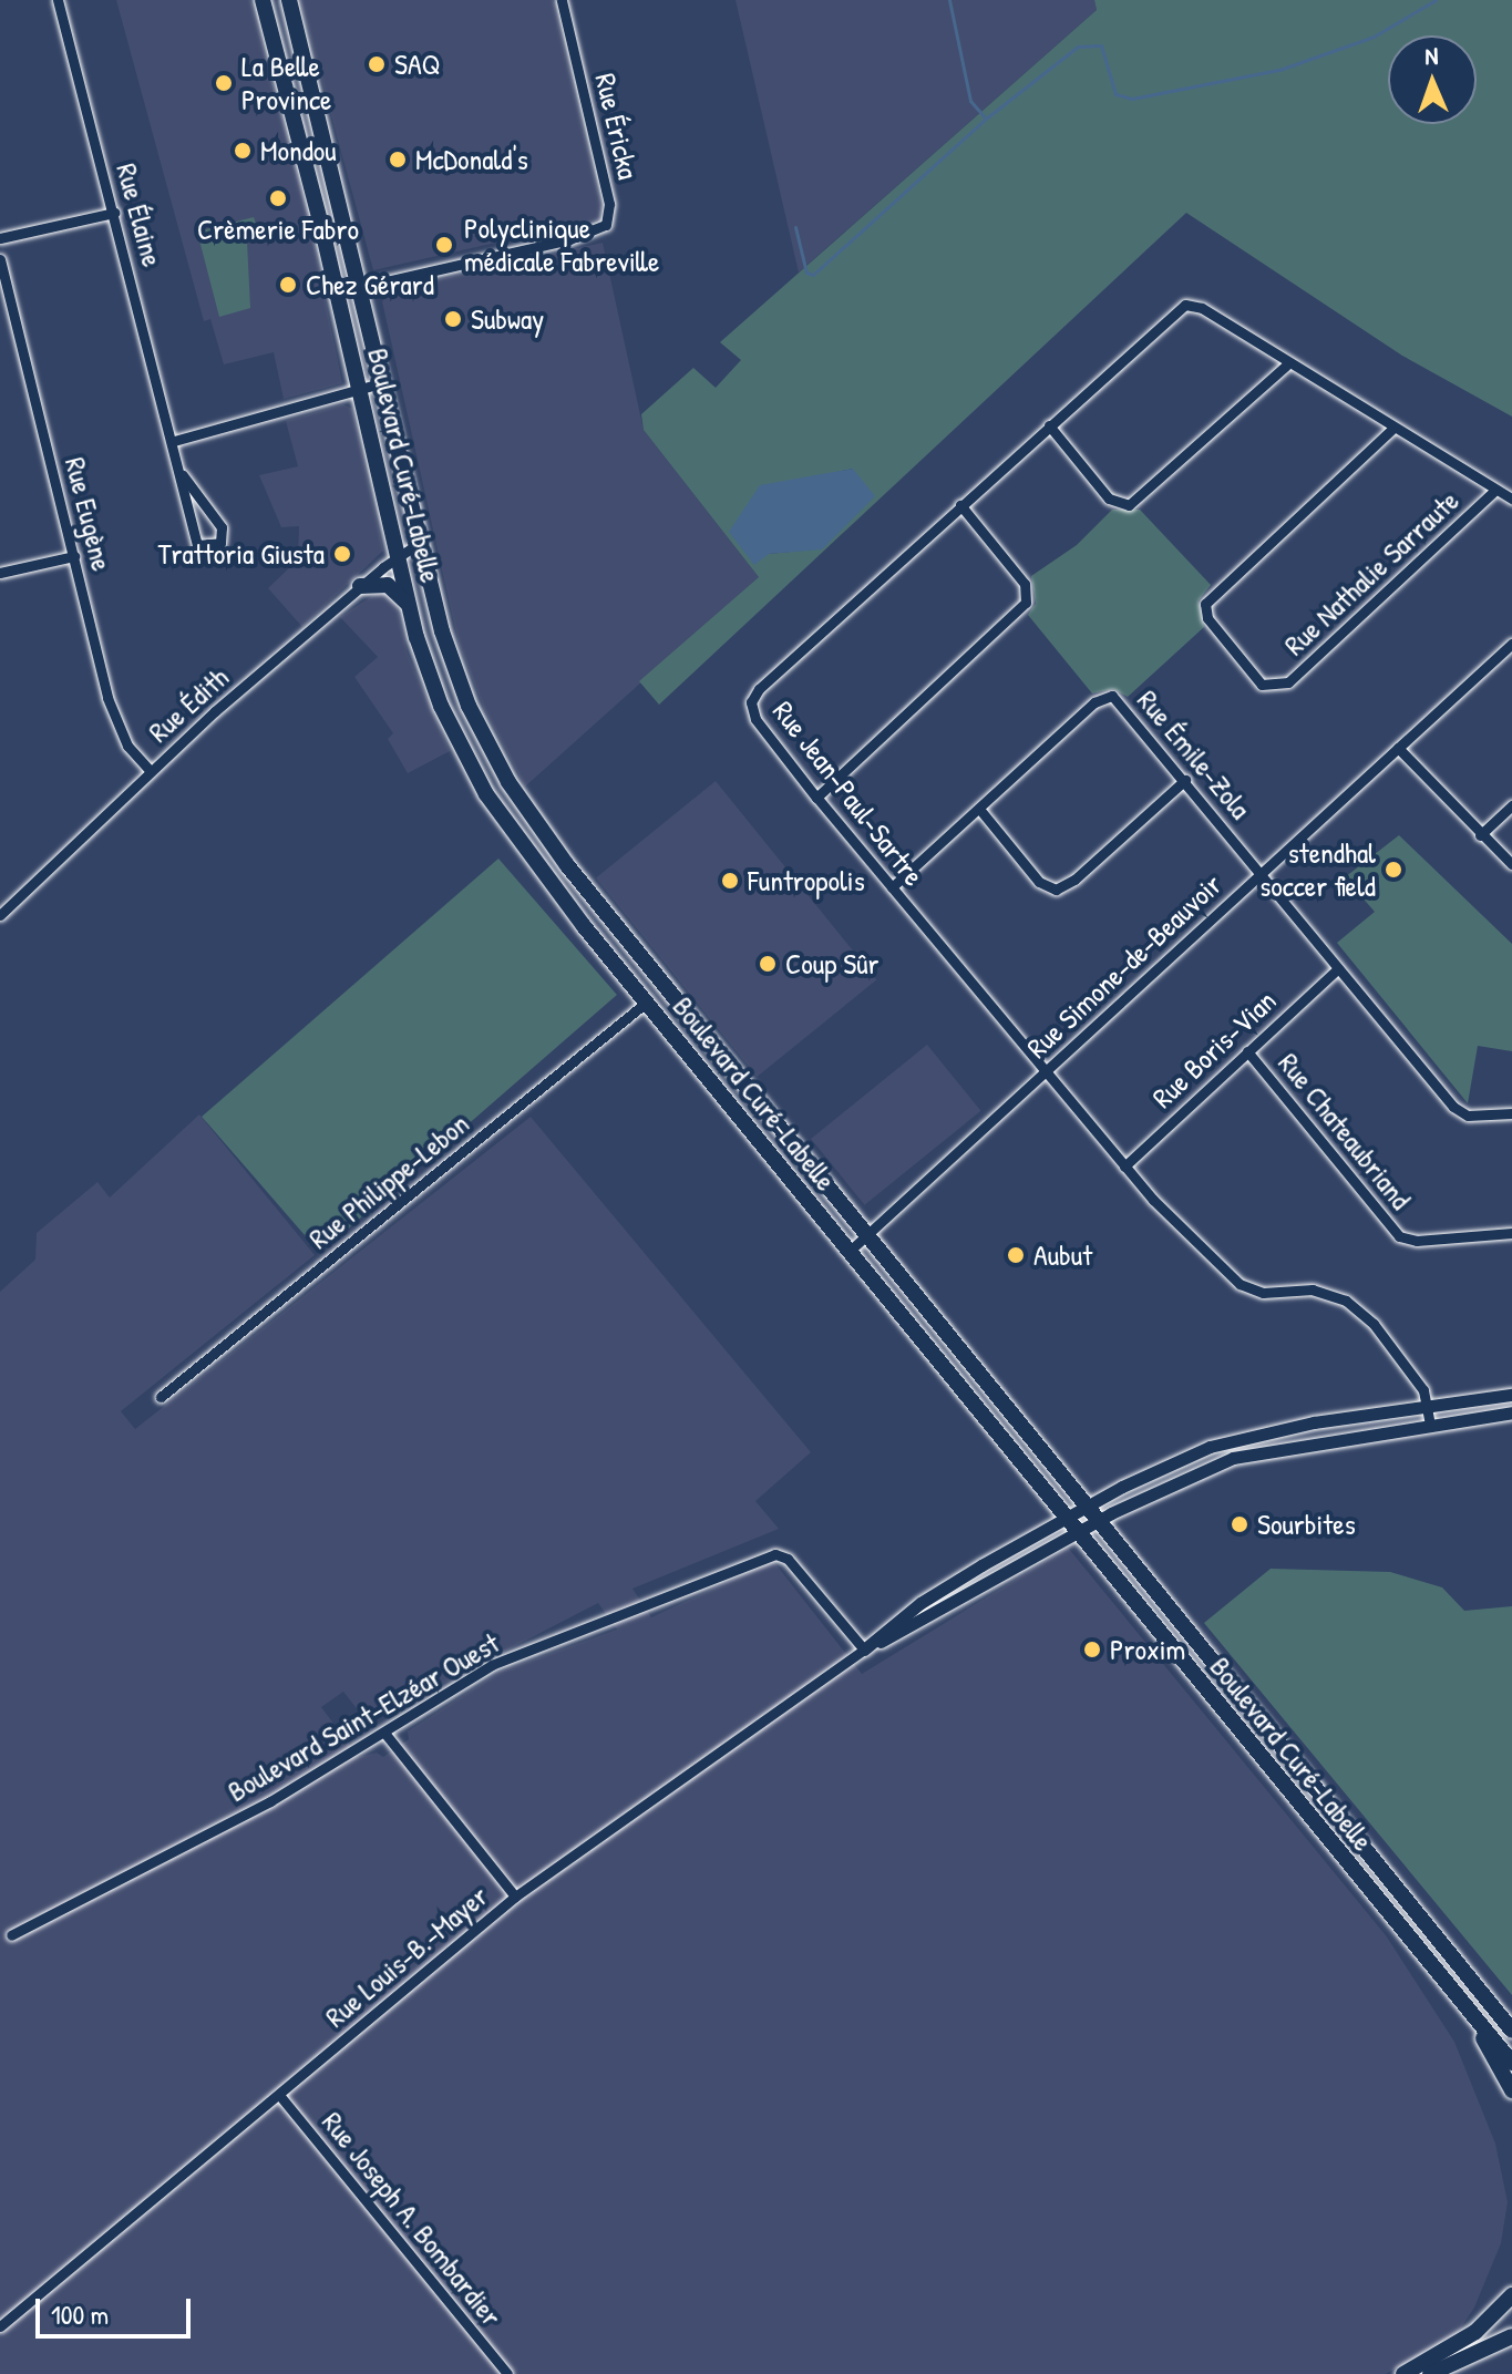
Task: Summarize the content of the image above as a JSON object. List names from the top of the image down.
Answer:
{
  "streets": {
    "main road": ["Boulevard Curé-Labelle"],
    "street": [
      "Rue Éricka",
      "Rue Élaine",
      "Rue Eugène",
      "Rue Nathalie Sarraute",
      "Rue Édith",
      "Rue Émile-Zola",
      "Rue Jean-Paul-Sartre",
      "Rue Simone-de-Beauvoir",
      "Rue Boris-Vian",
      "Rue Chateaubriand",
      "Rue Philippe-Lebon",
      "Boulevard Saint-Elzéar Ouest",
      "Rue Louis-B.-Mayer",
      "Rue Joseph A. Bombardier"
    ]
  },
  "crossings": [
    ["Rue Éricka", "Boulevard Curé-Labelle"],
    ["Boulevard Curé-Labelle", "Rue Édith"],
    ["Boulevard Curé-Labelle", "Rue Simone-de-Beauvoir"],
    ["Boulevard Curé-Labelle", "Rue Philippe-Lebon"],
    ["Boulevard Curé-Labelle", "Rue Louis-B.-Mayer"],
    ["Rue Eugène", "Rue Édith"],
    ["Rue Nathalie Sarraute", "Rue Jean-Paul-Sartre"],
    ["Rue Émile-Zola", "Rue Jean-Paul-Sartre"],
    ["Rue Émile-Zola", "Rue Simone-de-Beauvoir"],
    ["Rue Émile-Zola", "Rue Boris-Vian"],
    ["Rue Jean-Paul-Sartre", "Rue Simone-de-Beauvoir"],
    ["Rue Jean-Paul-Sartre", "Rue Boris-Vian"],
    ["Rue Boris-Vian", "Rue Chateaubriand"],
    ["Boulevard Saint-Elzéar Ouest", "Rue Louis-B.-Mayer"],
    ["Rue Louis-B.-Mayer", "Rue Joseph A. Bombardier"]
  ],
  "places": [
    "SAQ",
    "La Belle Province",
    "Mondou",
    "McDonald's",
    "Crèmerie Fabro",
    "Polyclinique médicale Fabreville",
    "Chez Gérard",
    "Subway",
    "Trattoria Giusta",
    "stendhal soccer field",
    "Funtropolis",
    "Coup Sûr",
    "Aubut",
    "Sourbites",
    "Proxim"
  ],
  "scale_bar": "100 m",
  "north": "top"
}
